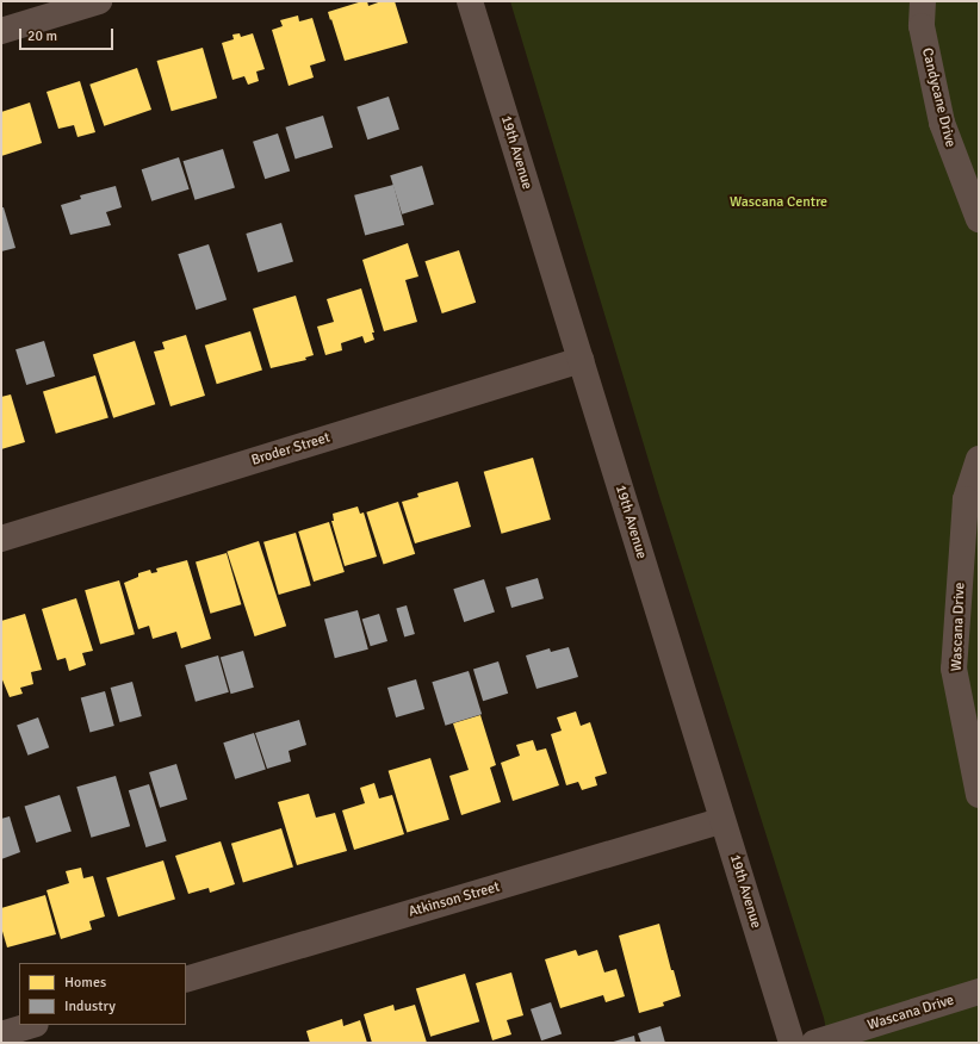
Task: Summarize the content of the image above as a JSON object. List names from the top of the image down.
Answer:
{
  "streets": {
    "street": [
      "Candycane Drive",
      "19th Avenue",
      "Broder Street",
      "Wascana Drive",
      "Atkinson Street"
    ]
  },
  "crossings": [
    ["19th Avenue", "Broder Street"],
    ["19th Avenue", "Atkinson Street"]
  ],
  "parks": ["Wascana Centre"],
  "legend": ["Homes", "Industry"],
  "scale_bar": "20 m"
}
